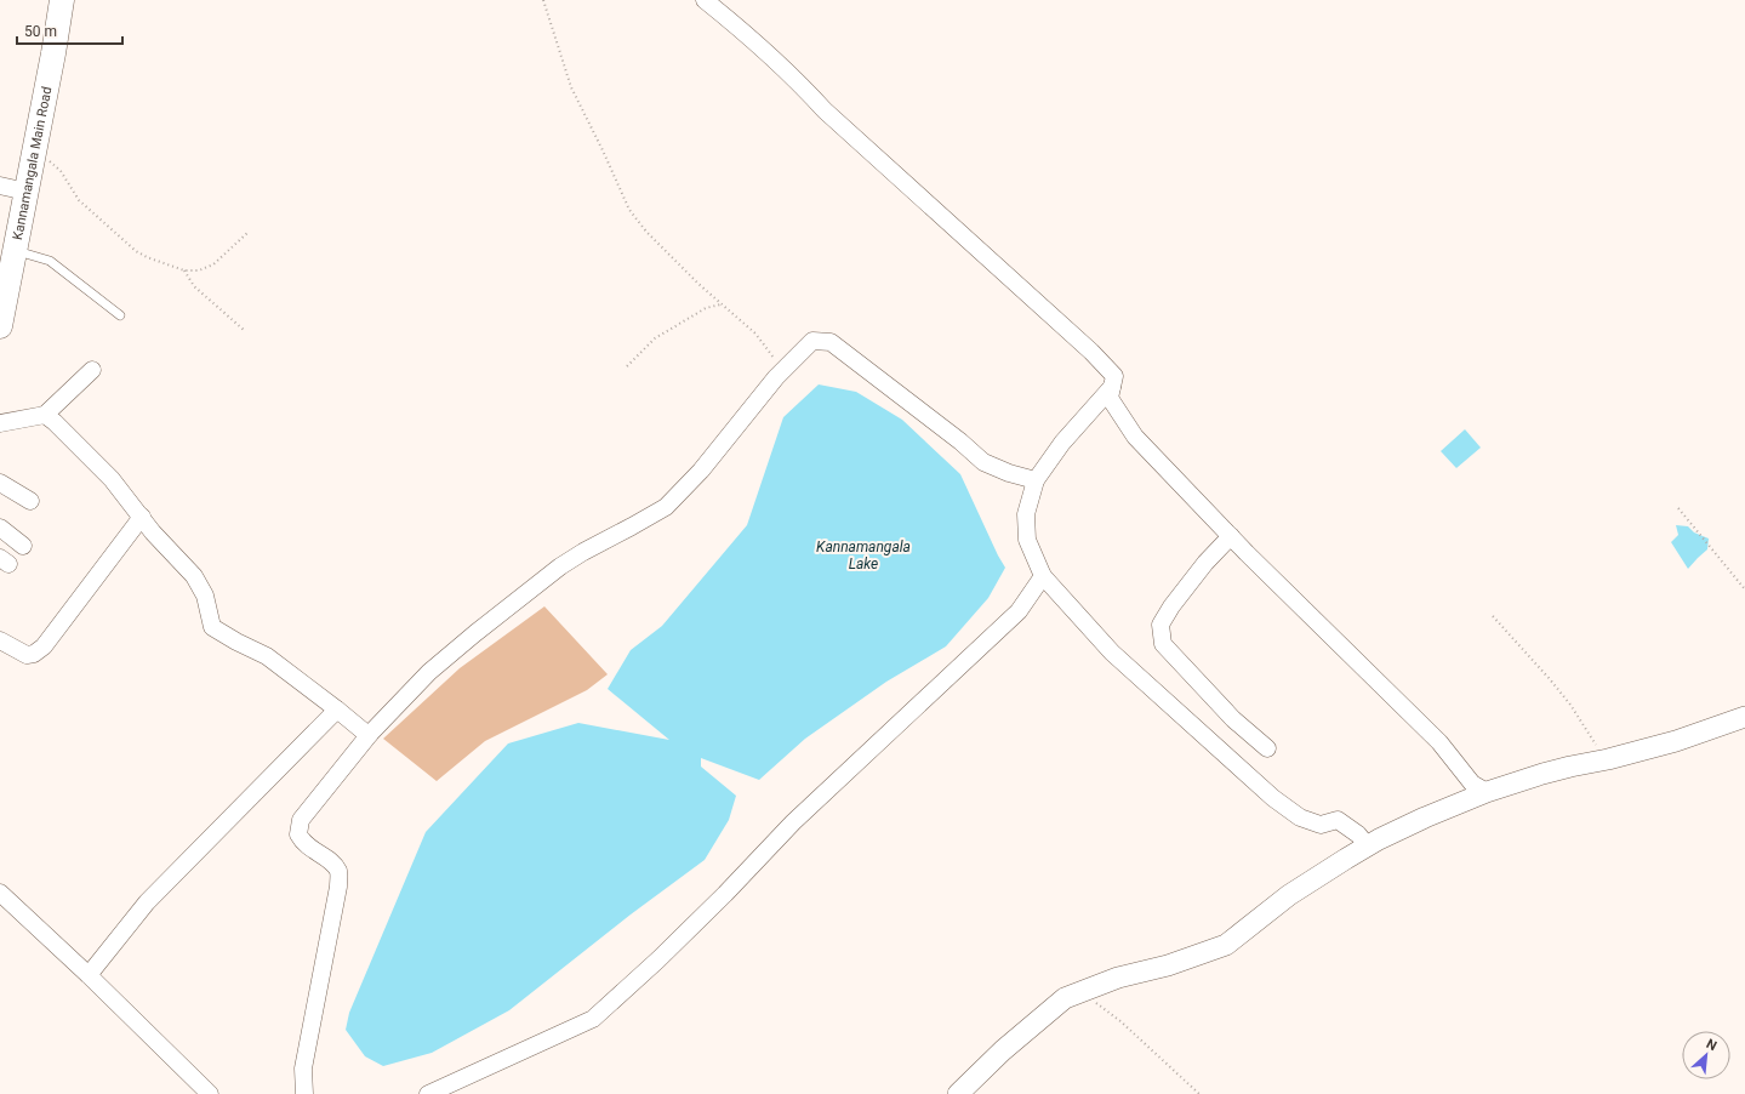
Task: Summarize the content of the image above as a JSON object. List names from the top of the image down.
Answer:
{
  "streets": {
    "main road": ["Kannamangala Main Road"]
  },
  "water": ["Kannamangala Lake"],
  "scale_bar": "50 m",
  "north": "top right"
}
